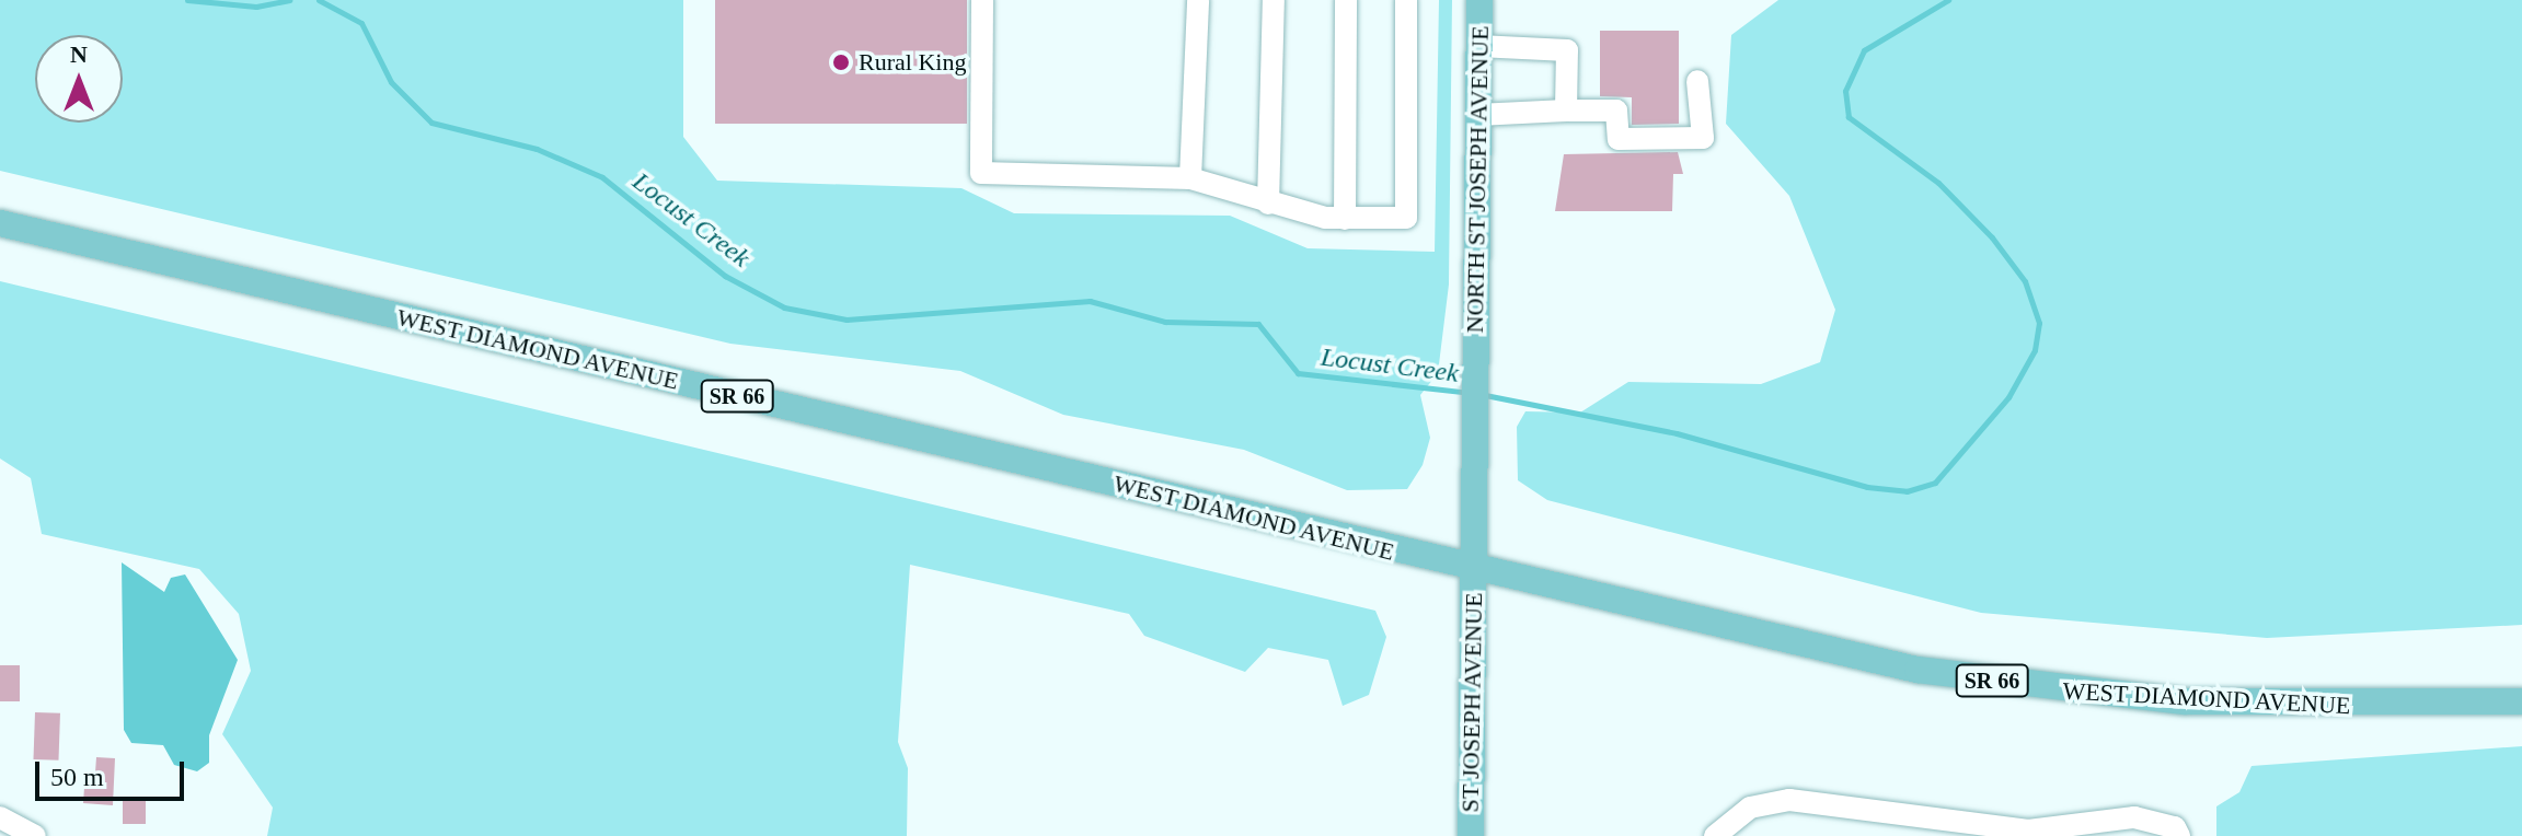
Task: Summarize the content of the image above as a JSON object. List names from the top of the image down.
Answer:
{
  "streets": {
    "main road": [
      "NORTH ST JOSEPH AVENUE",
      "WEST DIAMOND AVENUE",
      "SR 66",
      "ST JOSEPH AVENUE"
    ]
  },
  "crossings": [
    ["NORTH ST JOSEPH AVENUE", "WEST DIAMOND AVENUE"],
    ["NORTH ST JOSEPH AVENUE", "ST JOSEPH AVENUE"],
    ["WEST DIAMOND AVENUE", "ST JOSEPH AVENUE"]
  ],
  "water": ["Locust Creek"],
  "places": ["Rural King"],
  "scale_bar": "50 m",
  "north": "top"
}
